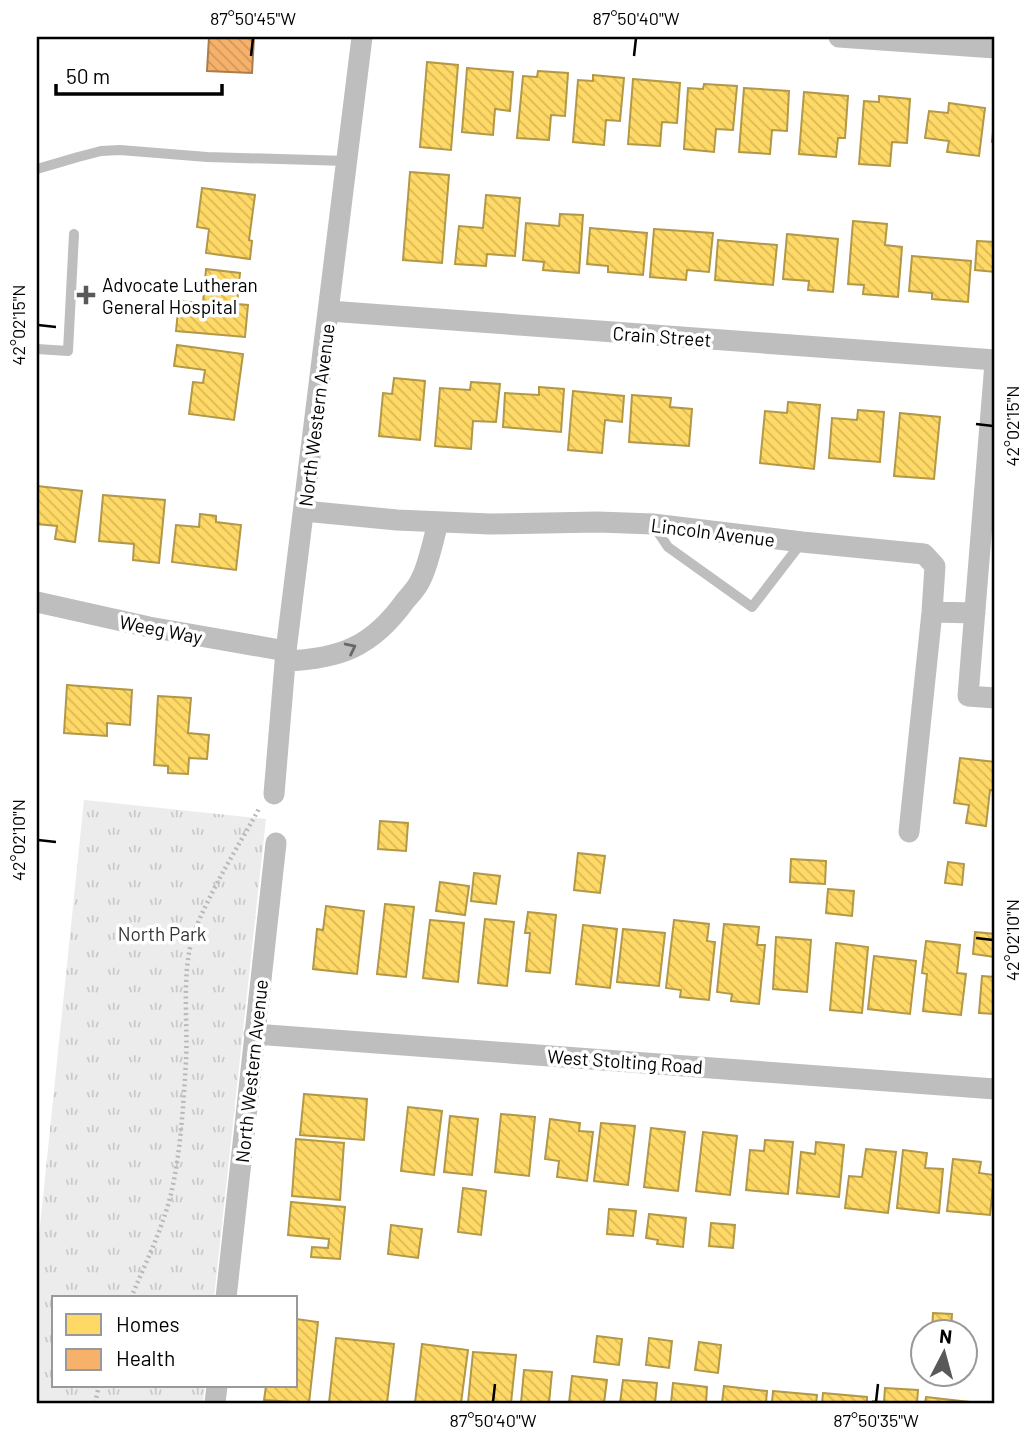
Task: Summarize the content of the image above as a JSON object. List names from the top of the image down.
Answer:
{
  "streets": {
    "street": [
      "Crain Street",
      "North Western Avenue",
      "Lincoln Avenue",
      "Weeg Way",
      "West Stolting Road"
    ]
  },
  "crossings": [
    ["Crain Street", "North Western Avenue"],
    ["North Western Avenue", "Lincoln Avenue"],
    ["North Western Avenue", "Weeg Way"],
    ["North Western Avenue", "West Stolting Road"]
  ],
  "parks": ["North Park"],
  "places": {
    "health": ["Advocate Lutheran General Hospital"]
  },
  "legend": ["Homes", "Health"],
  "scale_bar": "50 m",
  "north": "top",
  "coordinates": [
    "87°50'45\"W",
    "87°50'40\"W",
    "42°02'15\"N",
    "42°02'10\"N",
    "87°50'35\"W"
  ]
}
